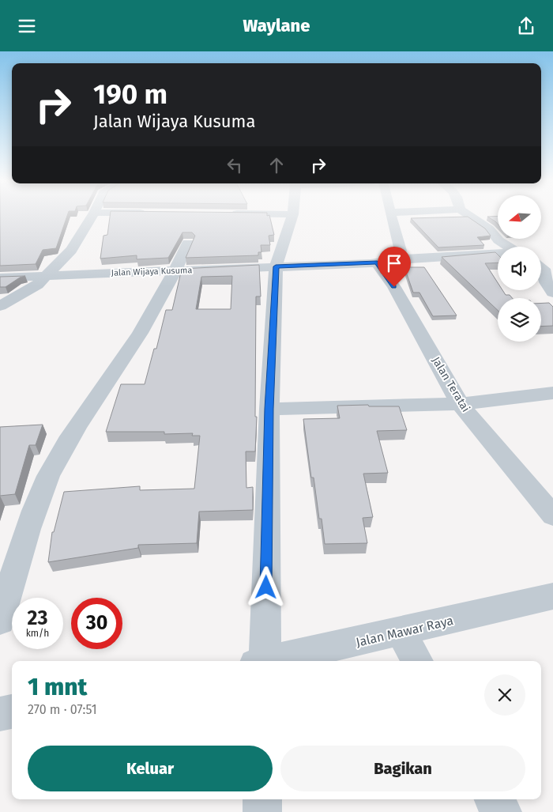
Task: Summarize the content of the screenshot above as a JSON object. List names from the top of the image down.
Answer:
{
  "streets": {
    "street": ["Jalan Wijaya Kusuma", "Jalan Teratai", "Jalan Mawar Raya"]
  },
  "crossings": [
    ["Jalan Wijaya Kusuma", "Jalan Teratai"]
  ],
  "north": "left",
  "page": {
    "header": "Waylane",
    "turn": ["190 m", "Jalan Wijaya Kusuma"],
    "speed": "23 km/h",
    "limit": "30",
    "heading": ["1 mnt", "270 m · 07:51"],
    "buttons": ["Keluar", "Bagikan"]
  }
}
